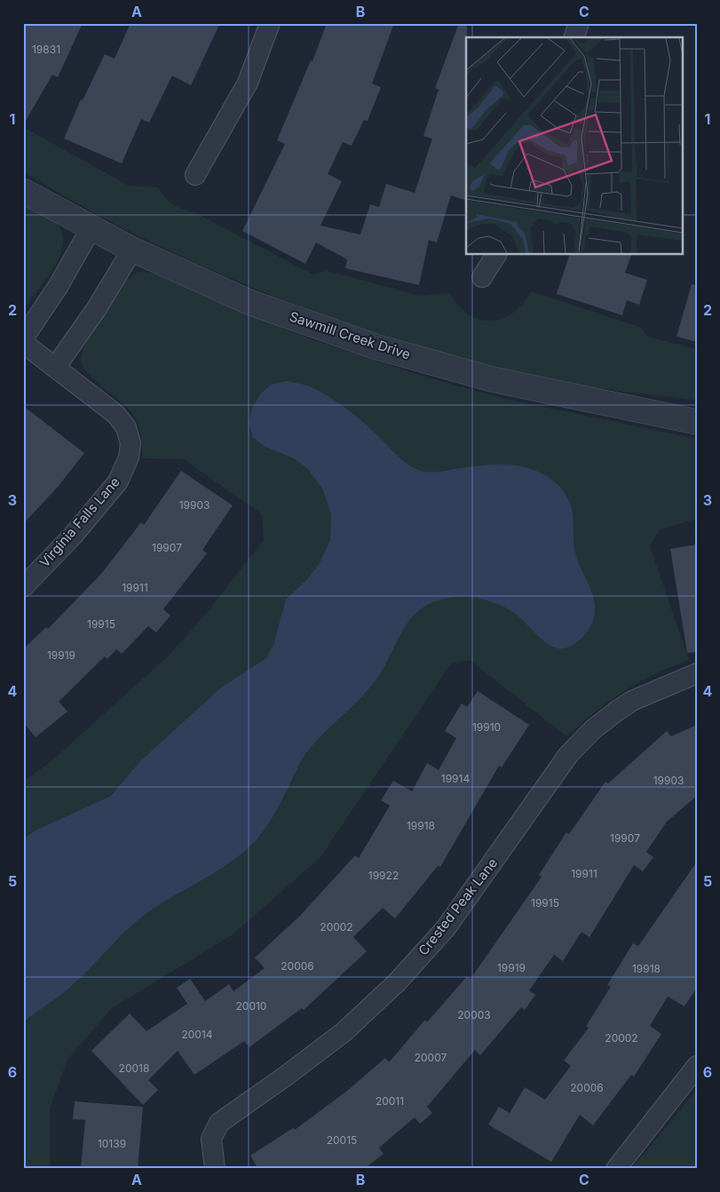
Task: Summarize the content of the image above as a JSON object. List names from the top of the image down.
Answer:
{
  "streets": {
    "street": ["Sawmill Creek Drive", "Virginia Falls Lane", "Crested Peak Lane"]
  },
  "house_numbers": [
    "19831",
    "19903",
    "19907",
    "19911",
    "19915",
    "19919",
    "19910",
    "19914",
    "19903",
    "19918",
    "19907",
    "19911",
    "19922",
    "19915",
    "20002",
    "20006",
    "19919",
    "19918",
    "20010",
    "20003",
    "20014",
    "20002",
    "20007",
    "20018",
    "20006",
    "20011",
    "20015",
    "10139"
  ],
  "grid": {
    "columns": ["A", "B", "C"],
    "rows": [
      "1",
      "2",
      "3",
      "4",
      "5",
      "6"
    ]
  }
}
